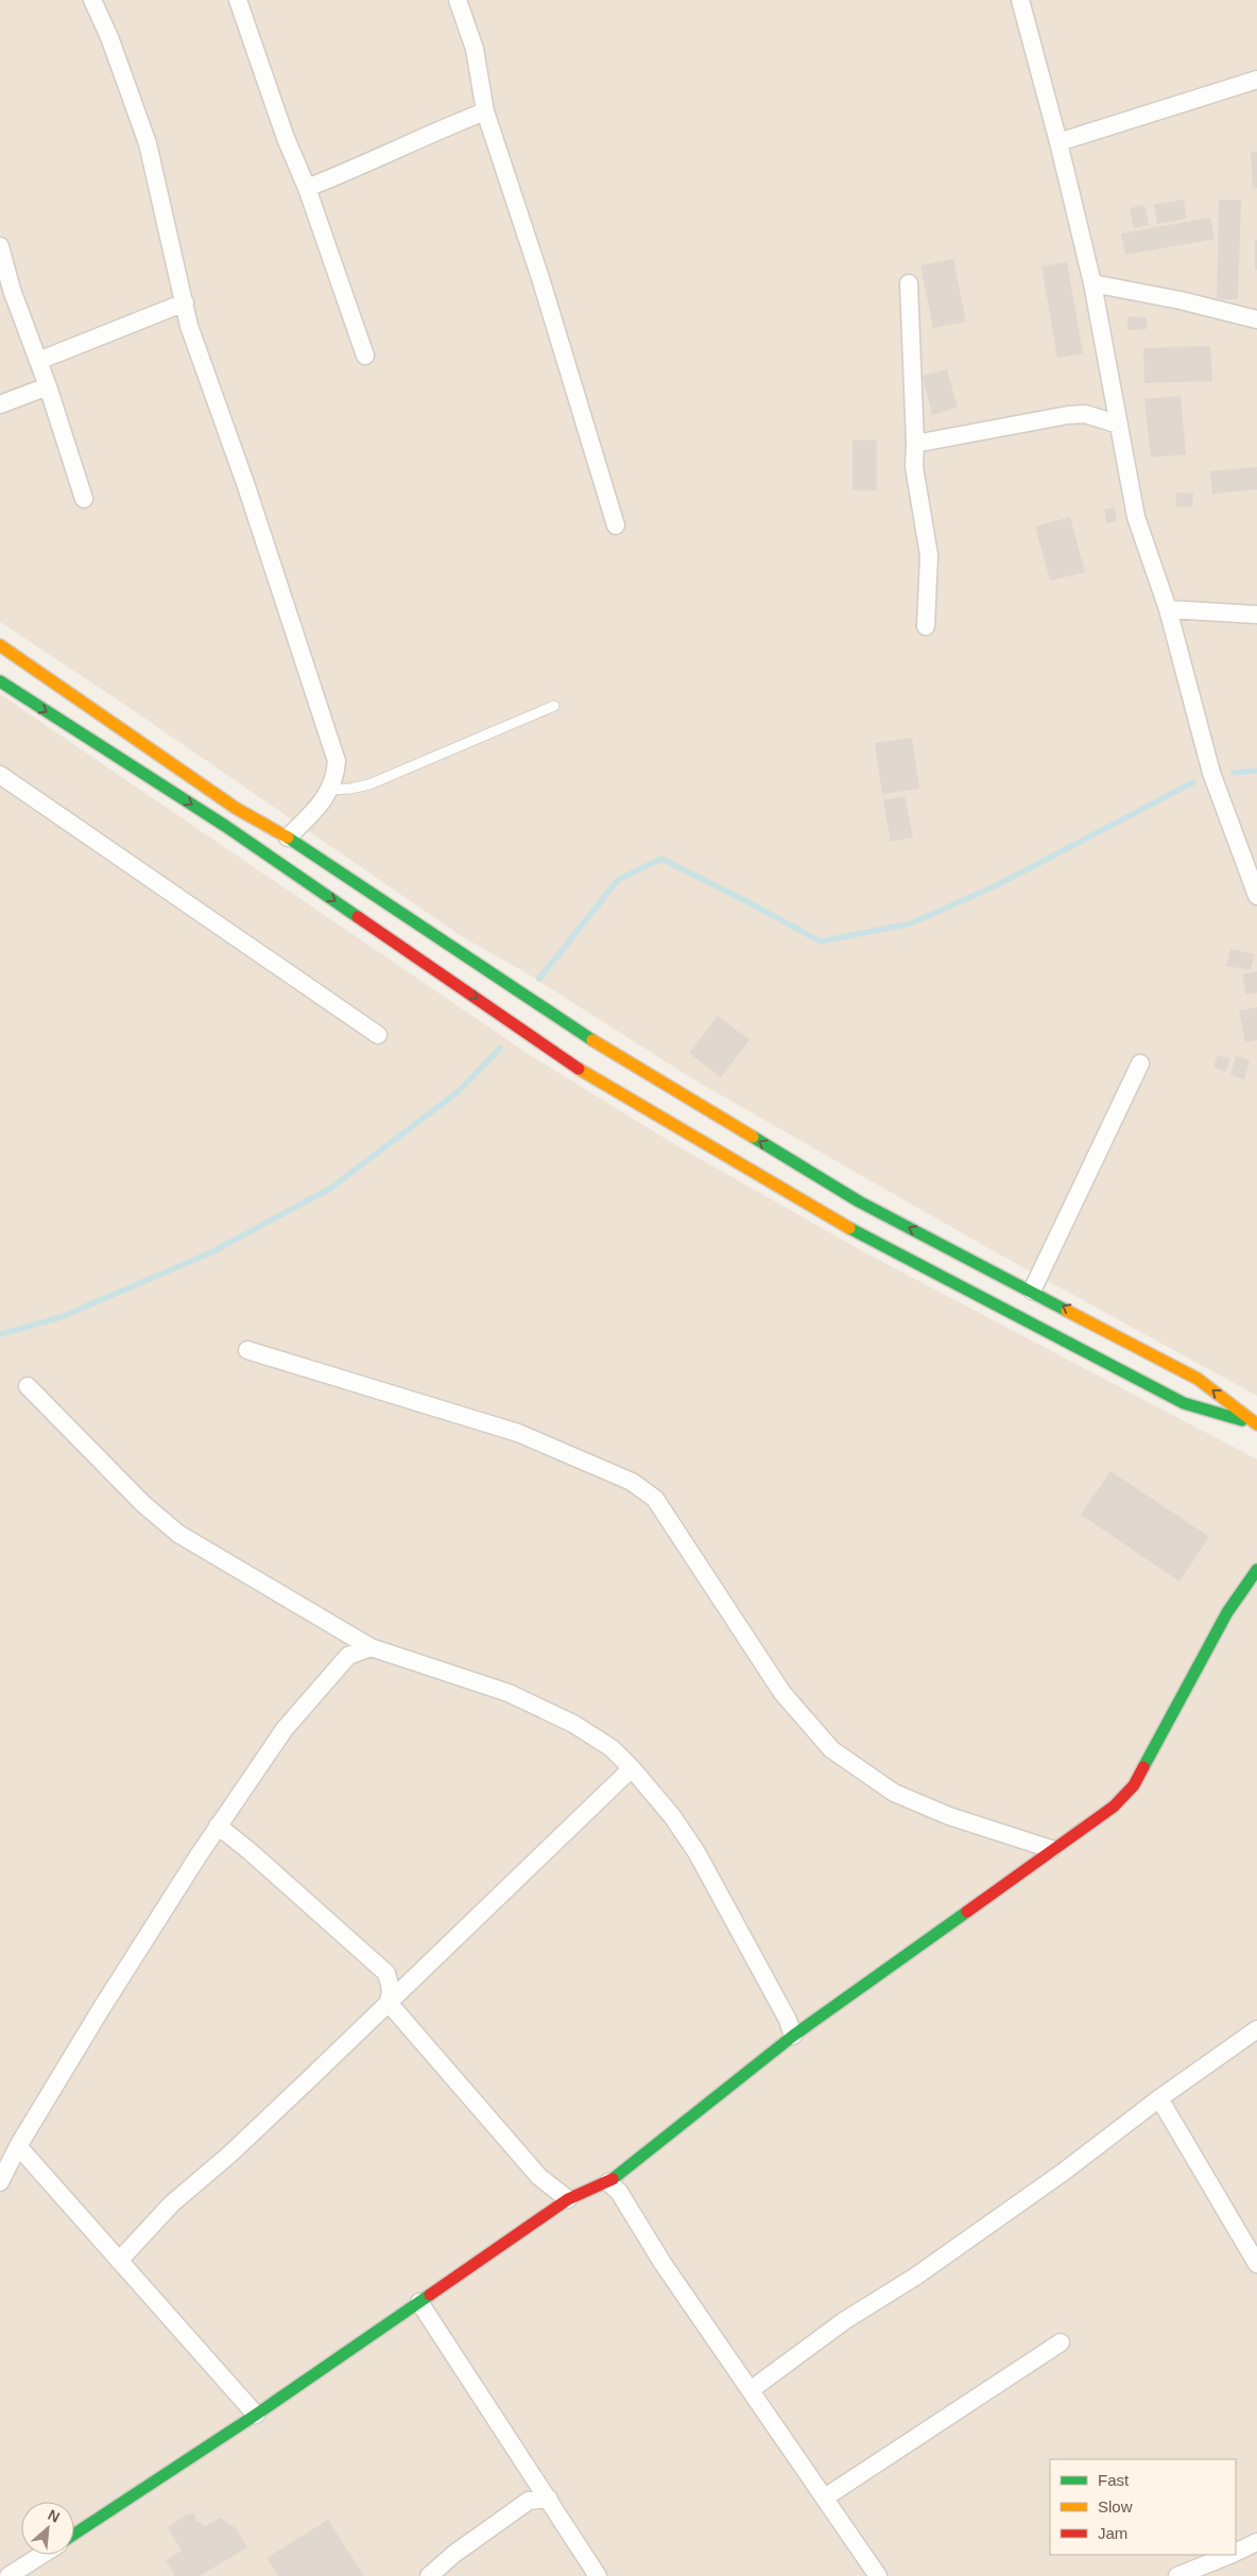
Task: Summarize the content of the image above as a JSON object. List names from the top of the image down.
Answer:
{
  "legend": ["Fast", "Slow", "Jam"],
  "north": "top right"
}
